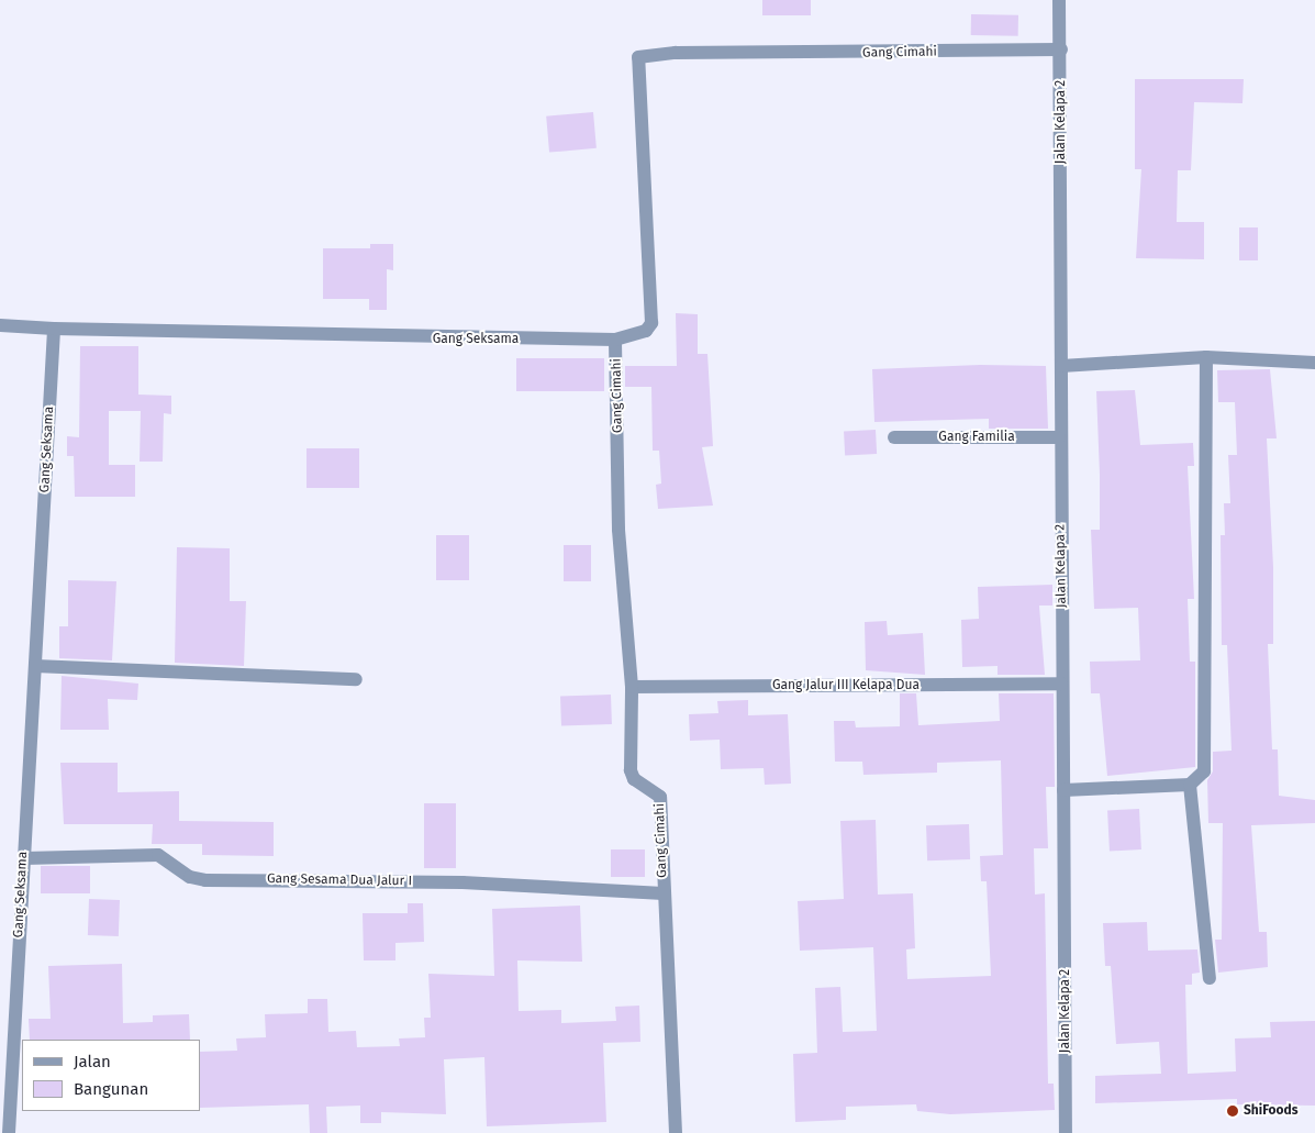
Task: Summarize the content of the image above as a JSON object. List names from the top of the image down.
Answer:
{
  "streets": {
    "street": [
      "Gang Cimahi",
      "Jalan Kelapa 2",
      "Gang Seksama",
      "Gang Familia",
      "Gang Jalur III Kelapa Dua",
      "Gang Sesama Dua Jalur I"
    ]
  },
  "crossings": [
    ["Gang Cimahi", "Jalan Kelapa 2"],
    ["Gang Cimahi", "Gang Seksama"],
    ["Gang Cimahi", "Gang Jalur III Kelapa Dua"],
    ["Gang Cimahi", "Gang Sesama Dua Jalur I"],
    ["Jalan Kelapa 2", "Gang Familia"],
    ["Jalan Kelapa 2", "Gang Jalur III Kelapa Dua"],
    ["Gang Seksama", "Gang Sesama Dua Jalur I"]
  ],
  "places": ["ShiFoods"],
  "legend": ["Jalan", "Bangunan"]
}
